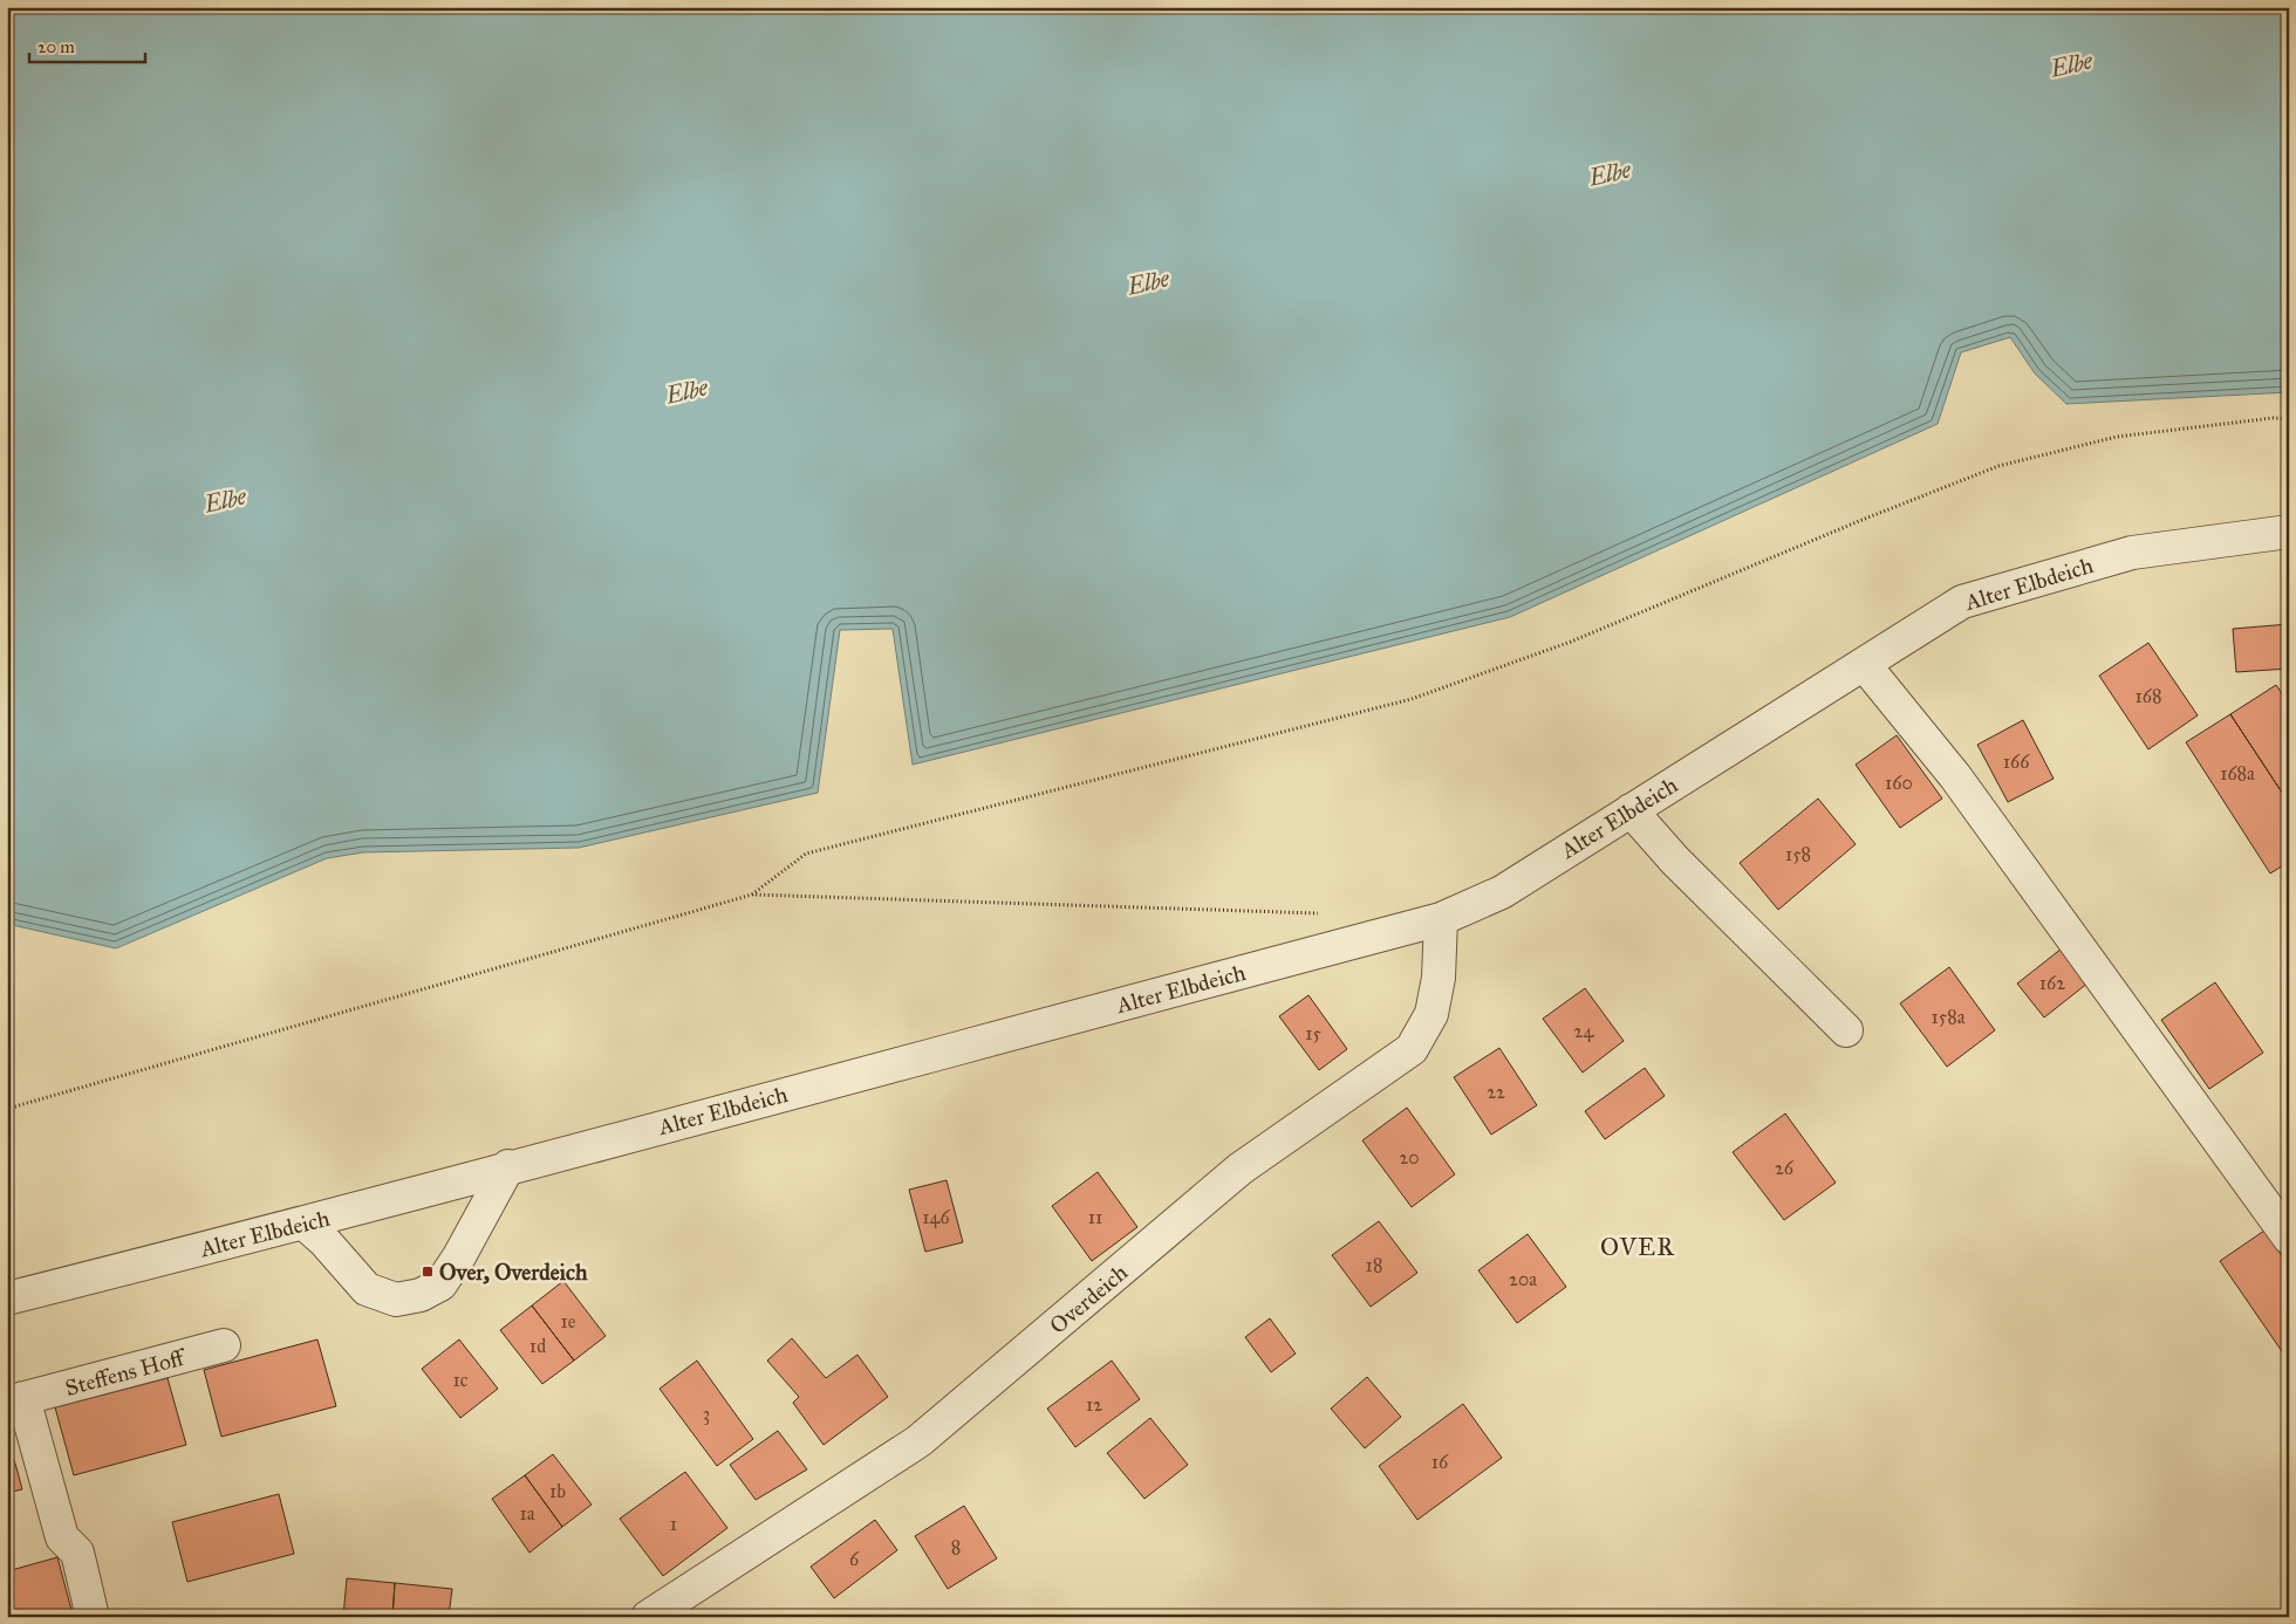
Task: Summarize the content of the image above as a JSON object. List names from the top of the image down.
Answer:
{
  "streets": {
    "street": ["Alter Elbdeich", "Overdeich", "Steffens Hoff"]
  },
  "crossings": [
    ["Alter Elbdeich", "Overdeich"]
  ],
  "districts": ["OVER"],
  "water": ["Elbe"],
  "places": {
    "transit": ["Over, Overdeich"]
  },
  "house_numbers": [
    "168",
    "166",
    "168a",
    "160",
    "158",
    "162",
    "158a",
    "24",
    "15",
    "22",
    "20",
    "26",
    "146",
    "11",
    "18",
    "20a",
    "1e",
    "1d",
    "1c",
    "12",
    "3",
    "16",
    "1b",
    "1a",
    "1",
    "8",
    "6"
  ],
  "scale_bar": "20 m"
}
